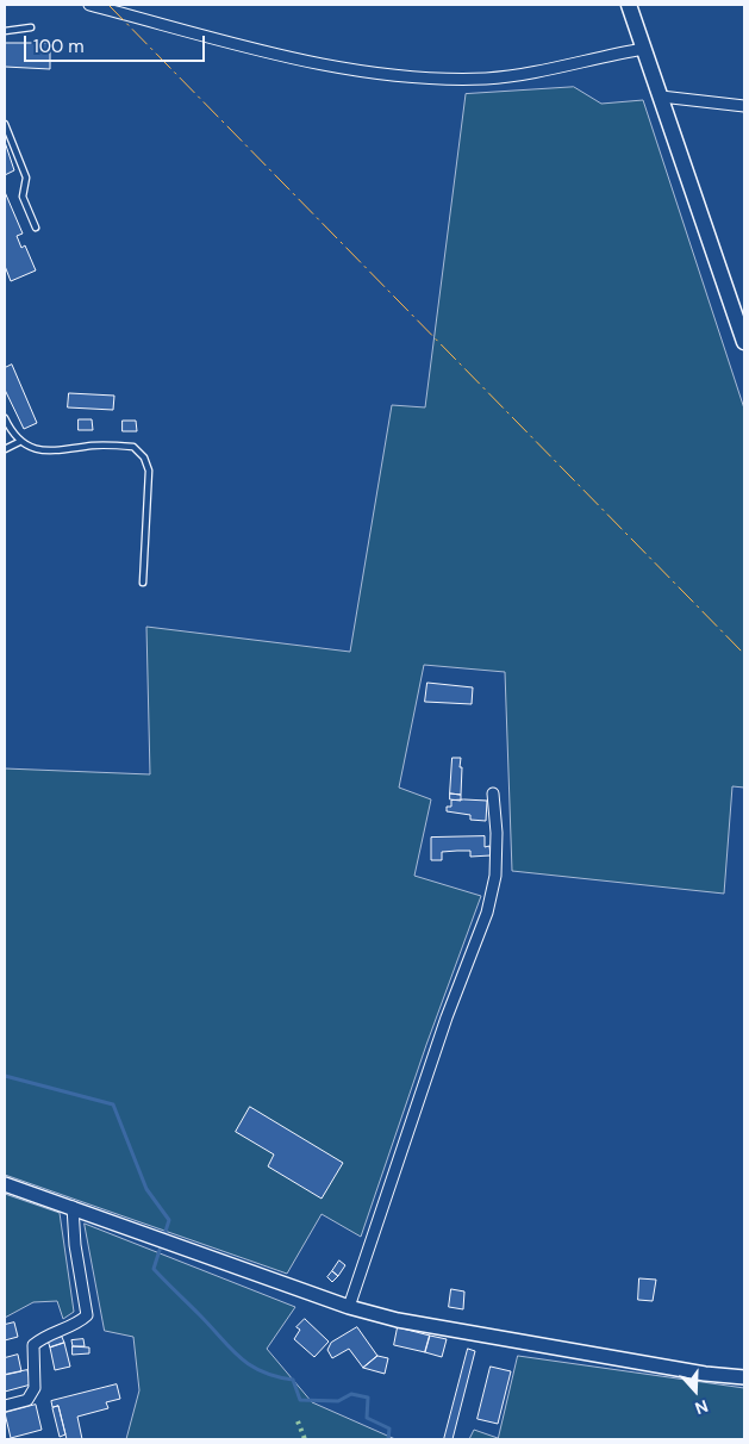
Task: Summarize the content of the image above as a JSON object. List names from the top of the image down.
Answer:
{
  "scale_bar": "100 m",
  "north": "bottom"
}
